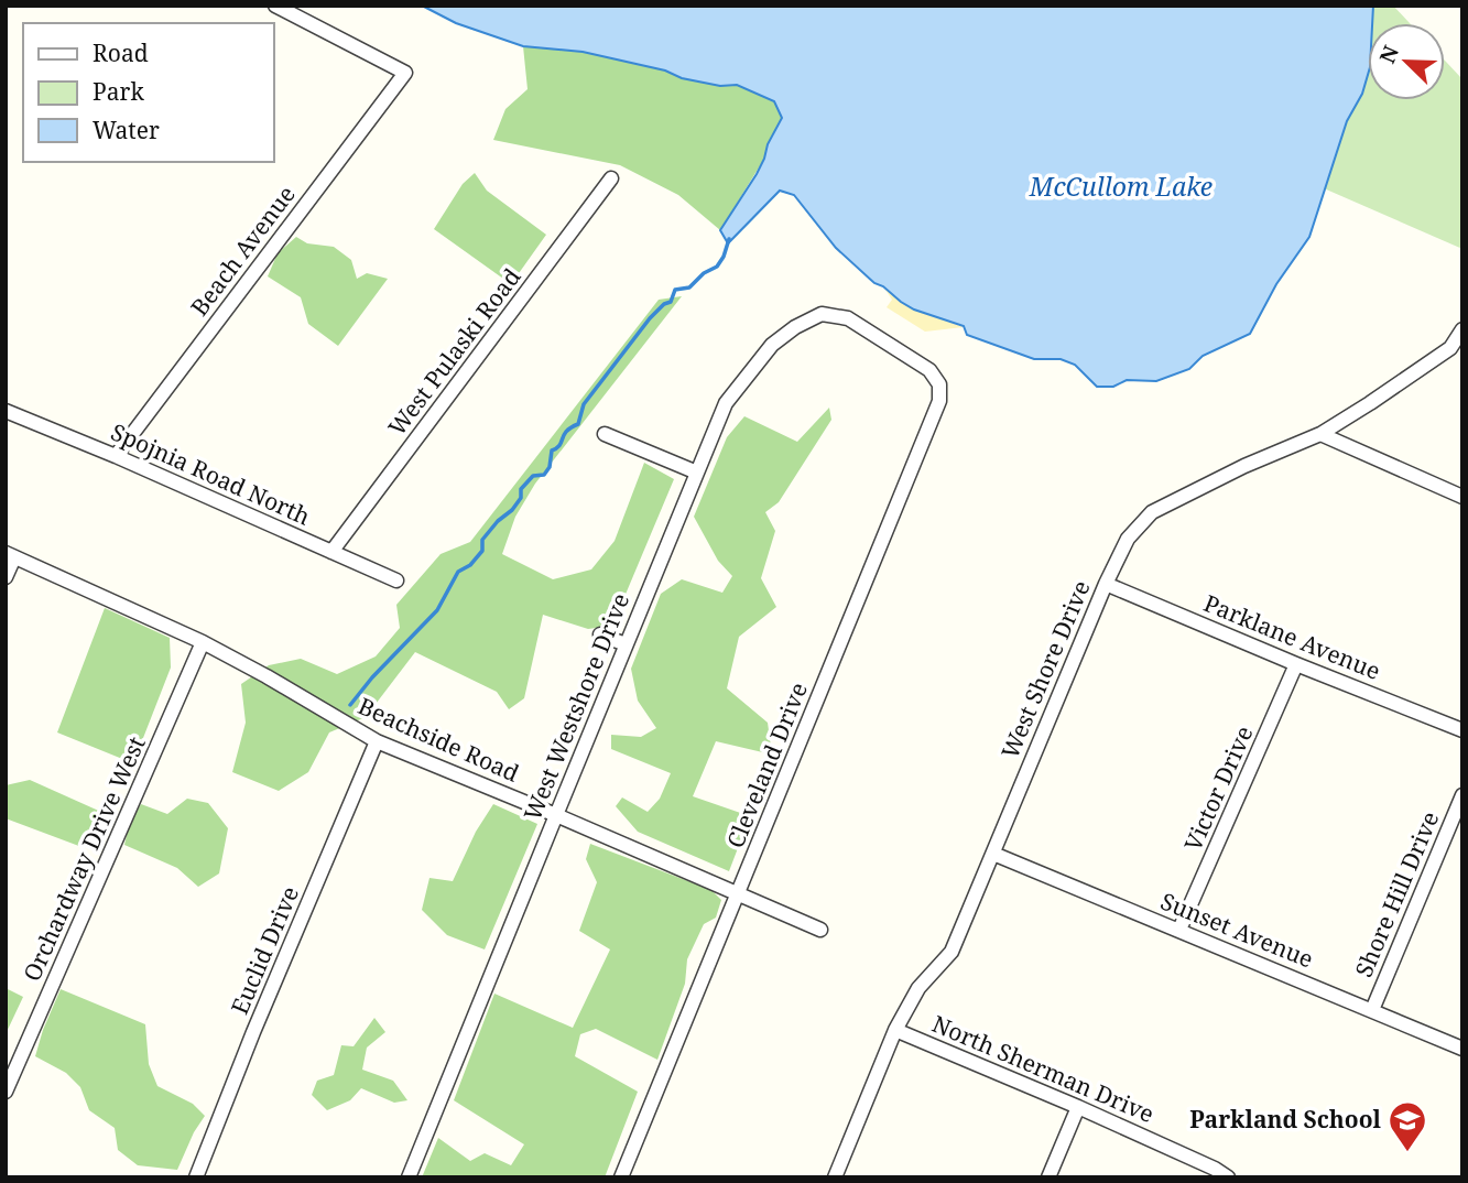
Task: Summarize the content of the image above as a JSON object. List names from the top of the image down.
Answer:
{
  "streets": {
    "street": [
      "Beach Avenue",
      "West Pulaski Road",
      "Spojnia Road North",
      "Parklane Avenue",
      "West Shore Drive",
      "West Westshore Drive",
      "Beachside Road",
      "Cleveland Drive",
      "Victor Drive",
      "Orchardway Drive West",
      "Shore Hill Drive",
      "Sunset Avenue",
      "Euclid Drive",
      "North Sherman Drive"
    ]
  },
  "crossings": [
    ["Beach Avenue", "Spojnia Road North"],
    ["West Pulaski Road", "Spojnia Road North"],
    ["Parklane Avenue", "West Shore Drive"],
    ["Parklane Avenue", "Victor Drive"],
    ["West Shore Drive", "Sunset Avenue"],
    ["West Shore Drive", "North Sherman Drive"],
    ["West Westshore Drive", "Beachside Road"],
    ["West Westshore Drive", "Cleveland Drive"],
    ["Beachside Road", "Cleveland Drive"],
    ["Beachside Road", "Orchardway Drive West"],
    ["Beachside Road", "Euclid Drive"],
    ["Victor Drive", "Sunset Avenue"],
    ["Shore Hill Drive", "Sunset Avenue"]
  ],
  "water": ["McCullom Lake"],
  "places": {
    "school or university": ["Parkland School"]
  },
  "legend": ["Road", "Park", "Water"],
  "north": "top left"
}
